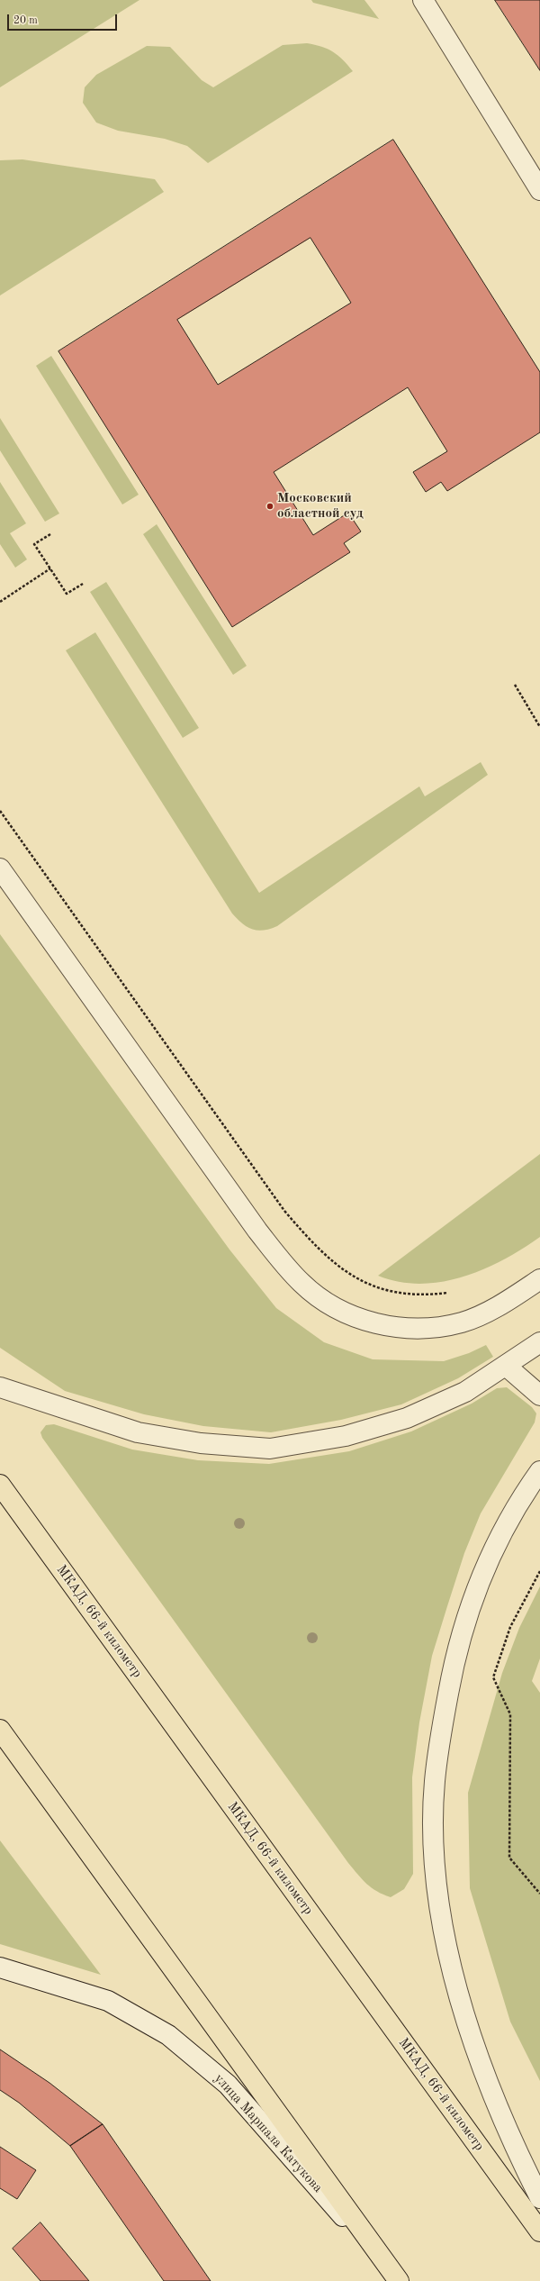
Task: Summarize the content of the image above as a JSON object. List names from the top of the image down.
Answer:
{
  "streets": {
    "highway": ["МКАД, 66-й километр"],
    "street": ["улица Маршала Катукова"]
  },
  "places": ["Московский областной суд"],
  "scale_bar": "20 m"
}
